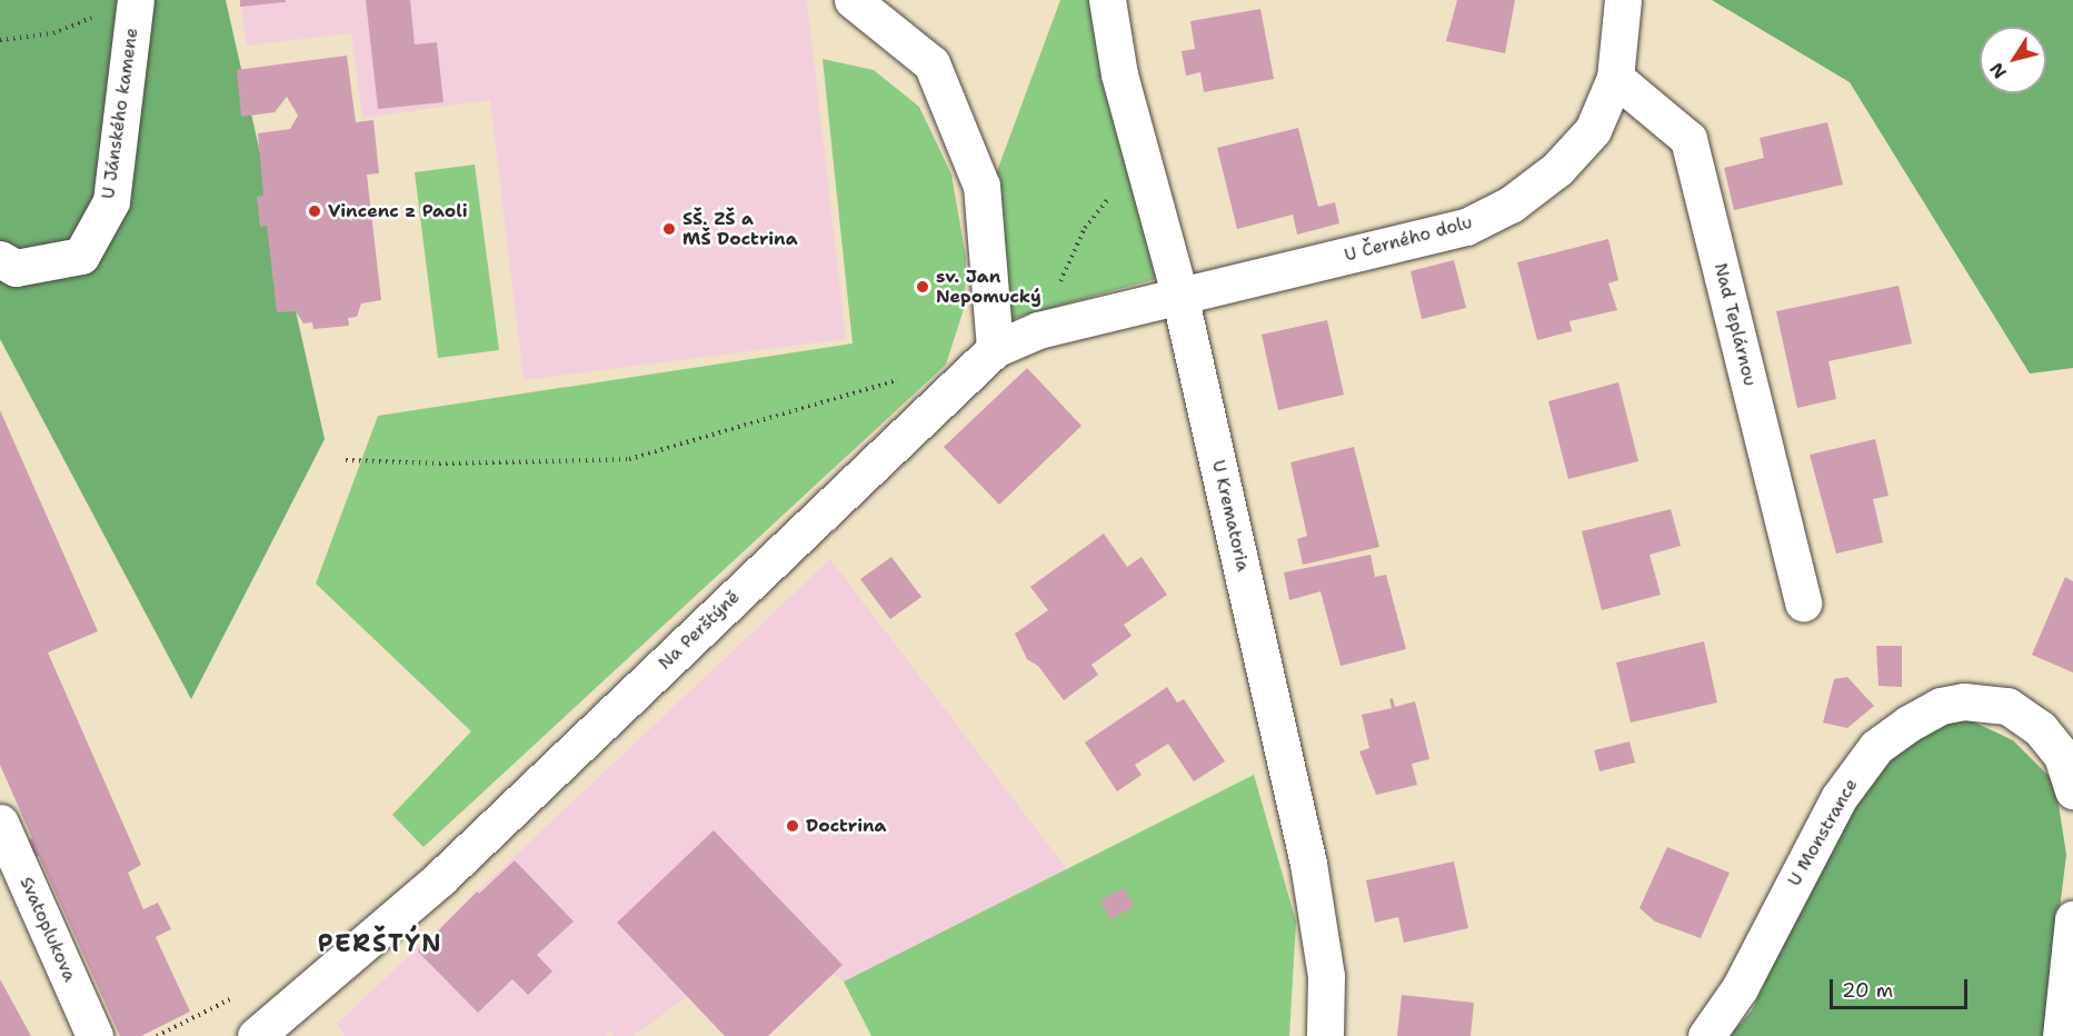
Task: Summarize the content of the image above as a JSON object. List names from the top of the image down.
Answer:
{
  "streets": {
    "street": [
      "U Jánského kamene",
      "U Černého dolu",
      "Nad Teplárnou",
      "U Krematoria",
      "Na Perštýně",
      "U Monstrance",
      "Svatoplukova"
    ]
  },
  "crossings": [
    ["U Černého dolu", "Nad Teplárnou"],
    ["U Černého dolu", "U Krematoria"],
    ["U Černého dolu", "Na Perštýně"],
    ["U Krematoria", "Na Perštýně"]
  ],
  "districts": ["PERŠTÝN"],
  "places": [
    "Vincenc z Paoli",
    "SŠ, ZŠ a MŠ Doctrina",
    "sv. Jan Nepomucký",
    "Doctrina"
  ],
  "scale_bar": "20 m",
  "north": "bottom left"
}
